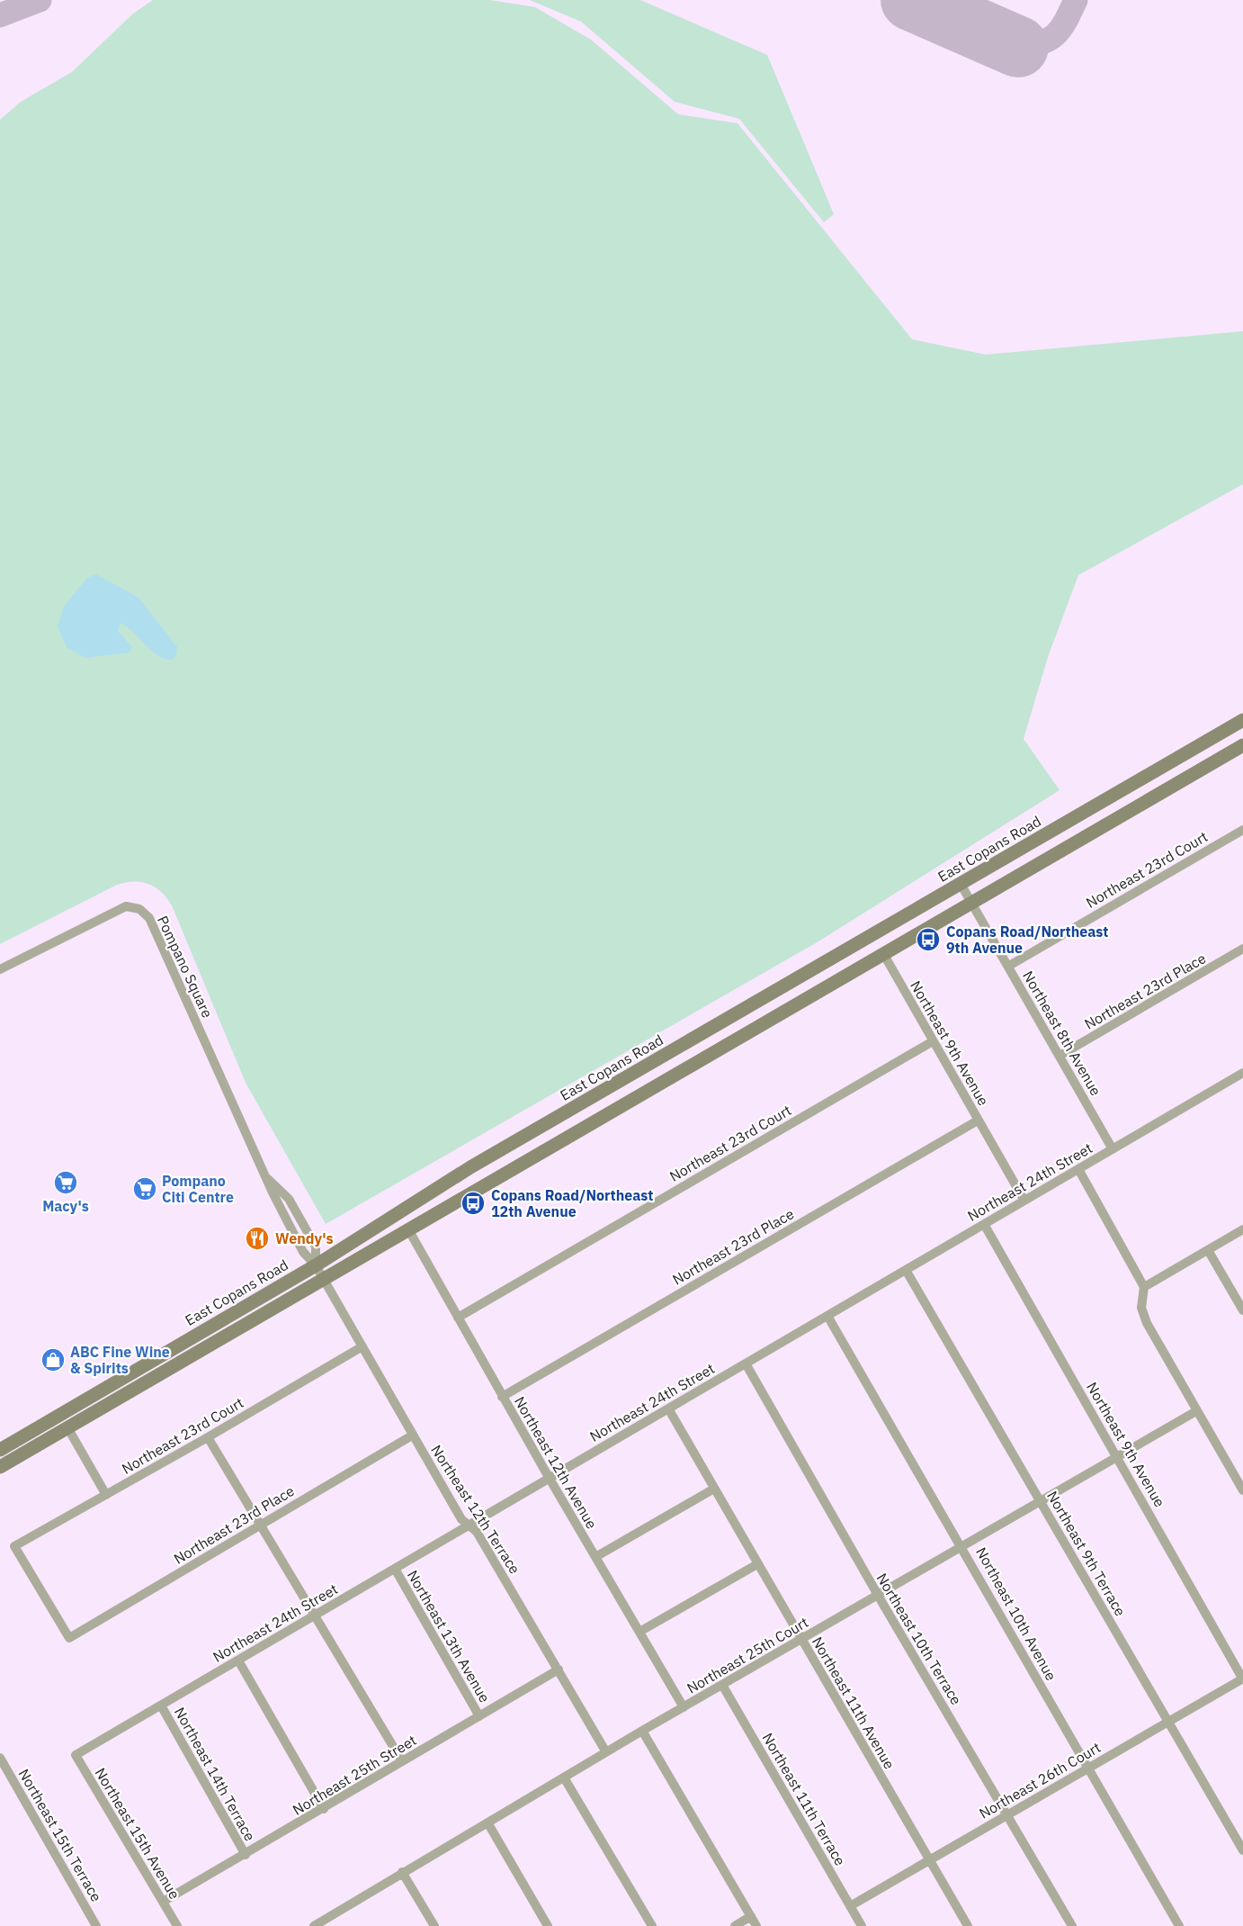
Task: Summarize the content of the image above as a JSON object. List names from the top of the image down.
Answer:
{
  "streets": {
    "main road": ["East Copans Road"],
    "street": [
      "Northeast 23rd Court",
      "Pompano Square",
      "Northeast 23rd Place",
      "Northeast 8th Avenue",
      "Northeast 9th Avenue",
      "Northeast 24th Street",
      "Northeast 12th Avenue",
      "Northeast 12th Terrace",
      "Northeast 9th Terrace",
      "Northeast 10th Avenue",
      "Northeast 13th Avenue",
      "Northeast 10th Terrace",
      "Northeast 25th Court",
      "Northeast 11th Avenue",
      "Northeast 14th Terrace",
      "Northeast 25th Street",
      "Northeast 26th Court",
      "Northeast 11th Terrace",
      "Northeast 15th Avenue",
      "Northeast 15th Terrace"
    ]
  },
  "crossings": [
    ["East Copans Road", "Pompano Square"],
    ["East Copans Road", "Northeast 8th Avenue"],
    ["Northeast 23rd Court", "Northeast 23rd Place"],
    ["Northeast 23rd Court", "Northeast 8th Avenue"],
    ["Northeast 23rd Court", "Northeast 9th Avenue"],
    ["Northeast 23rd Court", "Northeast 12th Avenue"],
    ["Northeast 23rd Court", "Northeast 12th Terrace"],
    ["Pompano Square", "Northeast 12th Terrace"],
    ["Northeast 23rd Place", "Northeast 8th Avenue"],
    ["Northeast 23rd Place", "Northeast 9th Avenue"],
    ["Northeast 23rd Place", "Northeast 12th Avenue"],
    ["Northeast 23rd Place", "Northeast 12th Terrace"],
    ["Northeast 8th Avenue", "Northeast 24th Street"],
    ["Northeast 9th Avenue", "Northeast 24th Street"],
    ["Northeast 9th Avenue", "Northeast 25th Court"],
    ["Northeast 9th Avenue", "Northeast 26th Court"],
    ["Northeast 24th Street", "Northeast 12th Avenue"],
    ["Northeast 24th Street", "Northeast 12th Terrace"],
    ["Northeast 24th Street", "Northeast 9th Terrace"],
    ["Northeast 24th Street", "Northeast 10th Avenue"],
    ["Northeast 24th Street", "Northeast 13th Avenue"],
    ["Northeast 24th Street", "Northeast 10th Terrace"],
    ["Northeast 24th Street", "Northeast 11th Avenue"],
    ["Northeast 24th Street", "Northeast 14th Terrace"],
    ["Northeast 24th Street", "Northeast 15th Avenue"],
    ["Northeast 12th Avenue", "Northeast 25th Court"],
    ["Northeast 12th Terrace", "Northeast 25th Court"],
    ["Northeast 12th Terrace", "Northeast 25th Street"],
    ["Northeast 9th Terrace", "Northeast 25th Court"],
    ["Northeast 9th Terrace", "Northeast 26th Court"],
    ["Northeast 10th Avenue", "Northeast 25th Court"],
    ["Northeast 10th Avenue", "Northeast 26th Court"],
    ["Northeast 13th Avenue", "Northeast 25th Street"],
    ["Northeast 10th Terrace", "Northeast 25th Court"],
    ["Northeast 10th Terrace", "Northeast 26th Court"],
    ["Northeast 25th Court", "Northeast 11th Avenue"],
    ["Northeast 25th Court", "Northeast 11th Terrace"],
    ["Northeast 11th Avenue", "Northeast 26th Court"],
    ["Northeast 14th Terrace", "Northeast 25th Street"],
    ["Northeast 25th Street", "Northeast 15th Avenue"],
    ["Northeast 26th Court", "Northeast 11th Terrace"]
  ],
  "places": {
    "bus stop": ["Copans Road/Northeast 9th Avenue", "Copans Road/Northeast 12th Avenue"],
    "supermarket": ["Macy's", "Pompano Citi Centre"],
    "restaurant": ["Wendy's"],
    "shop": ["ABC Fine Wine & Spirits"]
  }
}
